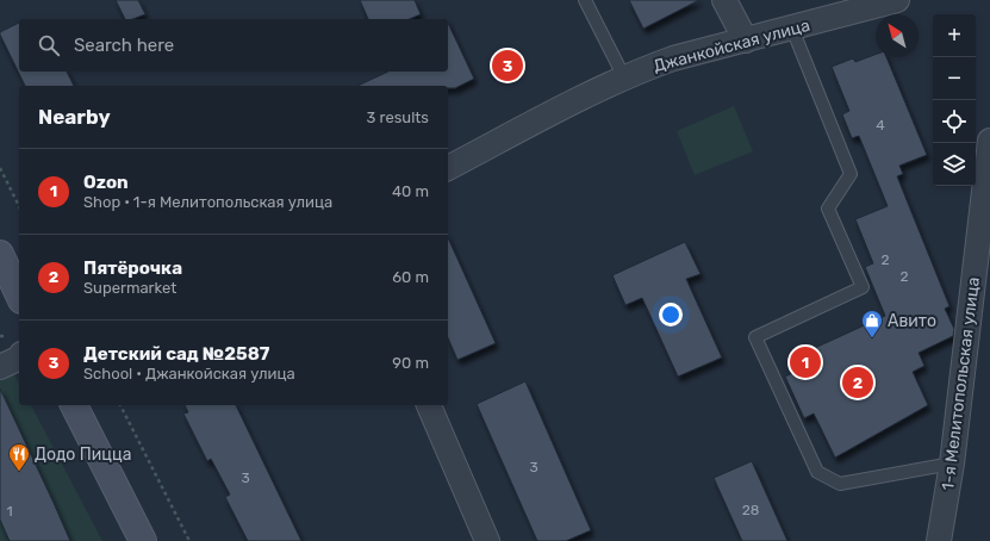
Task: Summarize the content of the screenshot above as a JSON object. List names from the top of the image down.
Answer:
{
  "streets": {
    "street": ["Джанкойская улица", "1-я Мелитопольская улица"]
  },
  "places": {
    "shop": ["Авито"],
    "restaurant": ["Додо Пицца"]
  },
  "house_numbers": [
    "4",
    "2",
    "2",
    "3",
    "3",
    "28",
    "1"
  ],
  "north": "top left",
  "page": {
    "map_buttons": ["+", "−"],
    "search": "Search here",
    "pins": ["3", "1", "2"],
    "heading": ["Nearby", "3 results"],
    "list": [
      {
        "mark": "1",
        "name": "Ozon",
        "note": "Shop · 1-я Мелитопольская улица",
        "value": "40 m"
      },
      {
        "mark": "2",
        "name": "Пятёрочка",
        "note": "Supermarket",
        "value": "60 m"
      },
      {
        "mark": "3",
        "name": "Детский сад №2587",
        "note": "School · Джанкойская улица",
        "value": "90 m"
      }
    ]
  }
}
